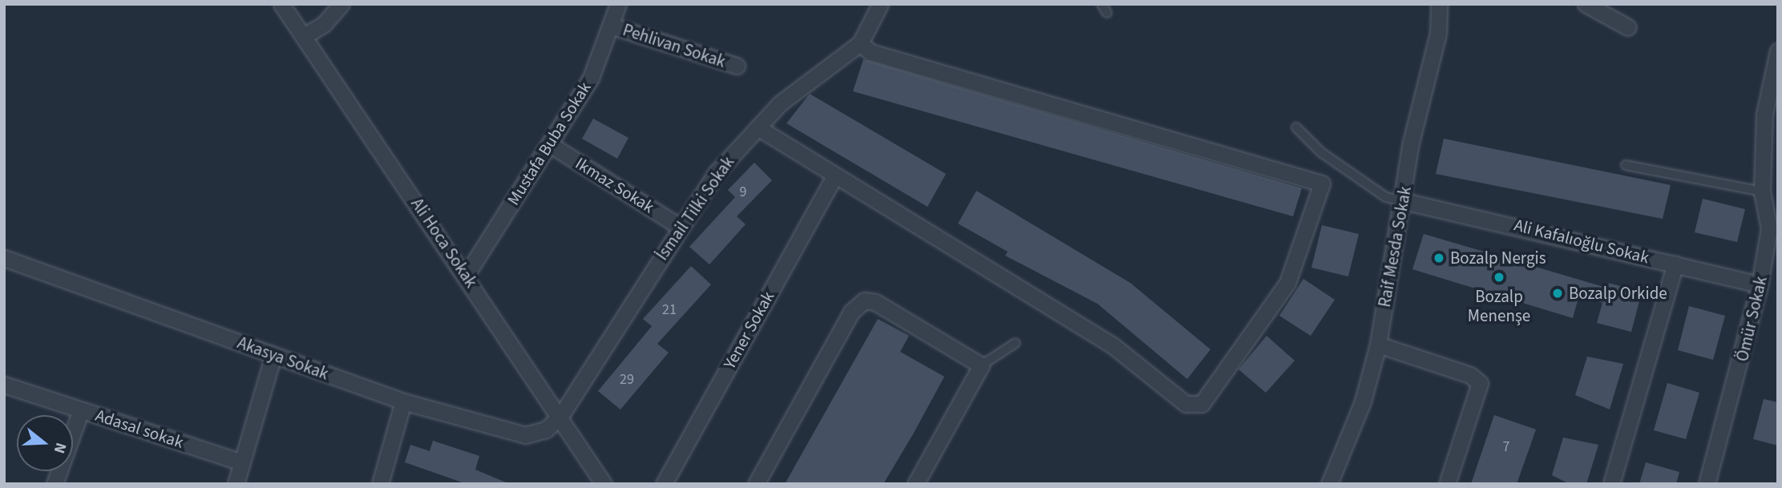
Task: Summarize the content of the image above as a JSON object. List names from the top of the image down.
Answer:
{
  "streets": {
    "street": [
      "Pehlivan Sokak",
      "Mustafa Buba Sokak",
      "Ikmaz Sokak",
      "İsmail Tilki Sokak",
      "Ali Kafalıoğlu Sokak",
      "Ali Hoca Sokak",
      "Raif Mesda Sokak",
      "Ömür Sokak",
      "Yener Sokak",
      "Akasya Sokak",
      "Adasal sokak"
    ]
  },
  "crossings": [
    ["Pehlivan Sokak", "Mustafa Buba Sokak"],
    ["Mustafa Buba Sokak", "Ikmaz Sokak"],
    ["Mustafa Buba Sokak", "Ali Hoca Sokak"],
    ["Ikmaz Sokak", "İsmail Tilki Sokak"],
    ["İsmail Tilki Sokak", "Ali Hoca Sokak"],
    ["İsmail Tilki Sokak", "Akasya Sokak"],
    ["Ali Kafalıoğlu Sokak", "Raif Mesda Sokak"],
    ["Ali Kafalıoğlu Sokak", "Ömür Sokak"],
    ["Ali Hoca Sokak", "Akasya Sokak"]
  ],
  "places": ["Bozalp Nergis", "Bozalp Menenşe", "Bozalp Orkide"],
  "house_numbers": [
    "9",
    "21",
    "29",
    "7"
  ],
  "north": "right"
}
